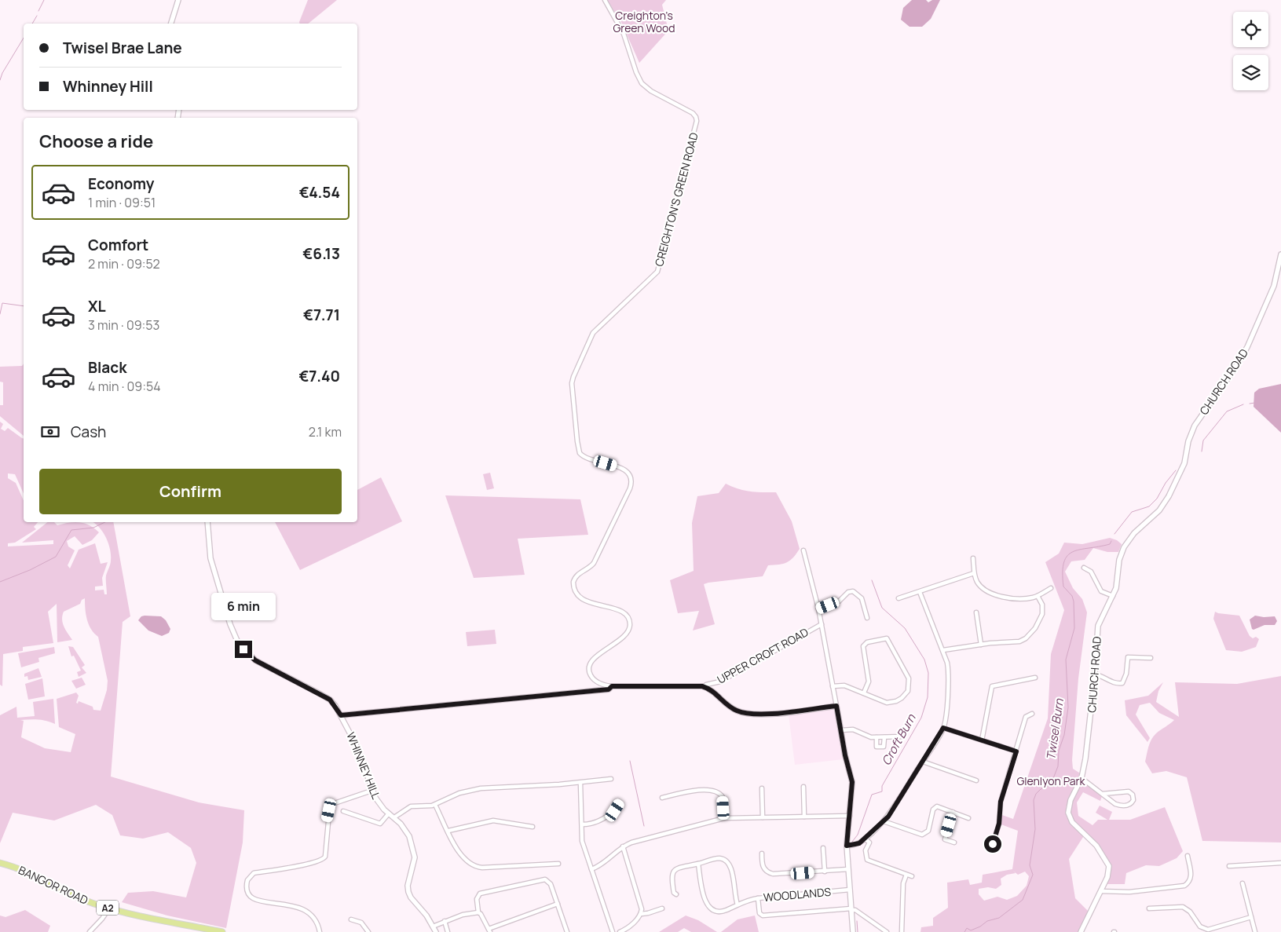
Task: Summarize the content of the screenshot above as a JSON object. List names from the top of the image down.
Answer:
{
  "streets": {
    "highway": ["BANGOR ROAD", "A2"],
    "street": [
      "CREIGHTON'S GREEN ROAD",
      "CHURCH ROAD",
      "UPPER CROFT ROAD",
      "WHINNEY HILL",
      "WOODLANDS"
    ]
  },
  "water": ["Twisel Burn", "Croft Burn"],
  "parks": ["Creighton's Green Wood", "Glenlyon Park"],
  "page": {
    "banner": ["Twisel Brae Lane", "Whinney Hill"],
    "heading": "Choose a ride",
    "list": [
      {
        "name": "Economy",
        "note": "1 min · 09:51",
        "value": "€4.54"
      },
      {
        "name": "Comfort",
        "note": "2 min · 09:52",
        "value": "€6.13"
      },
      {
        "name": "XL",
        "note": "3 min · 09:53",
        "value": "€7.71"
      },
      {
        "name": "Black",
        "note": "4 min · 09:54",
        "value": "€7.40"
      }
    ],
    "pay": ["Cash", "2.1 km"],
    "buttons": "Confirm",
    "bubble": "6 min"
  }
}
